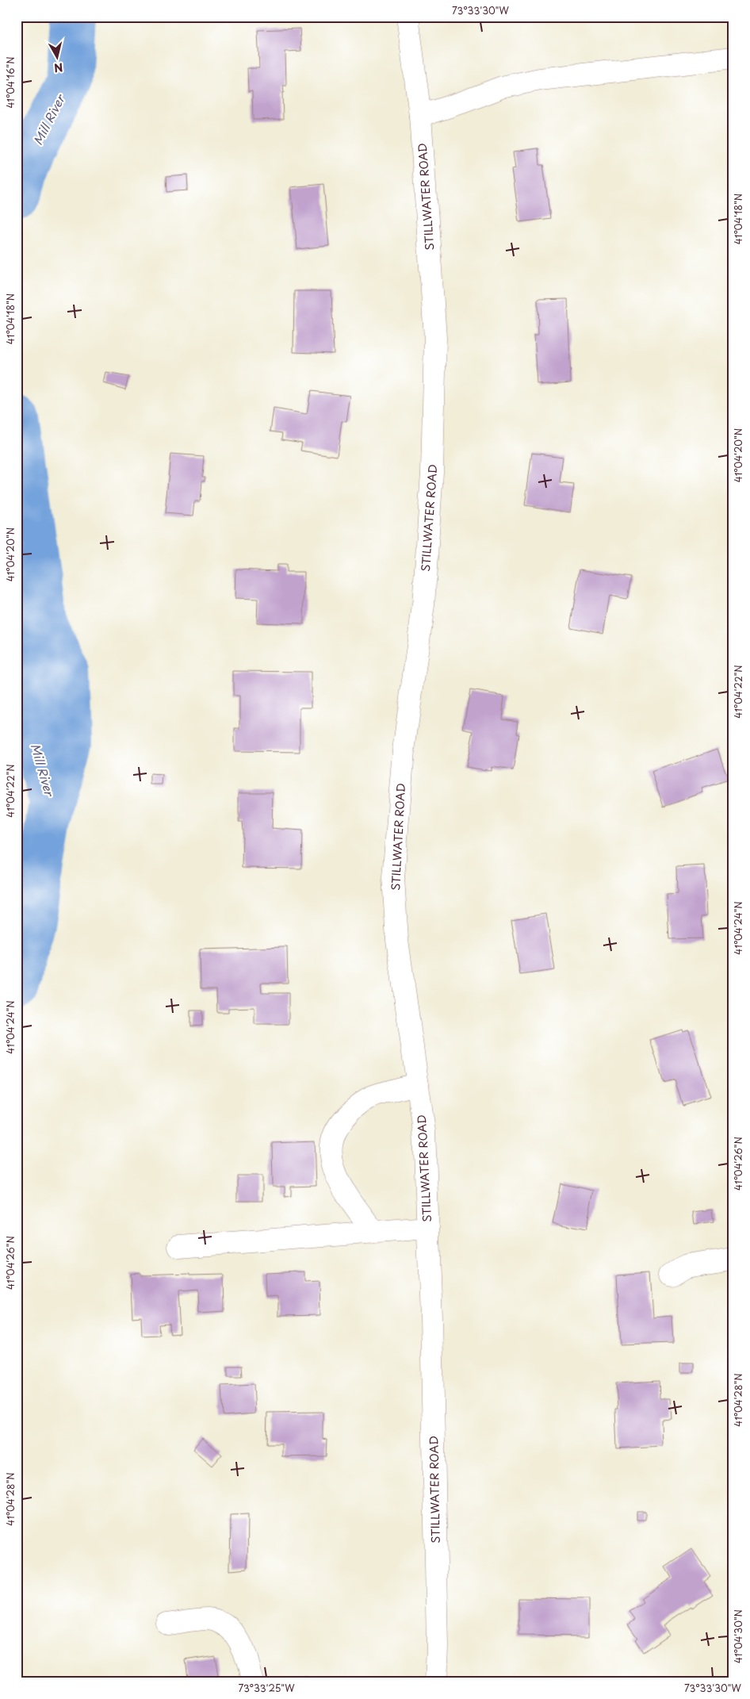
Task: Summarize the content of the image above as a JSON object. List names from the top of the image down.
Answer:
{
  "streets": {
    "main road": ["STILLWATER ROAD"]
  },
  "water": ["Mill River"],
  "north": "bottom",
  "coordinates": [
    "73°33'30\"W",
    "41°04'16\"N",
    "41°04'18\"N",
    "41°04'20\"N",
    "41°04'22\"N",
    "41°04'24\"N",
    "41°04'26\"N",
    "41°04'28\"N",
    "41°04'30\"N",
    "73°33'25\"W"
  ]
}
